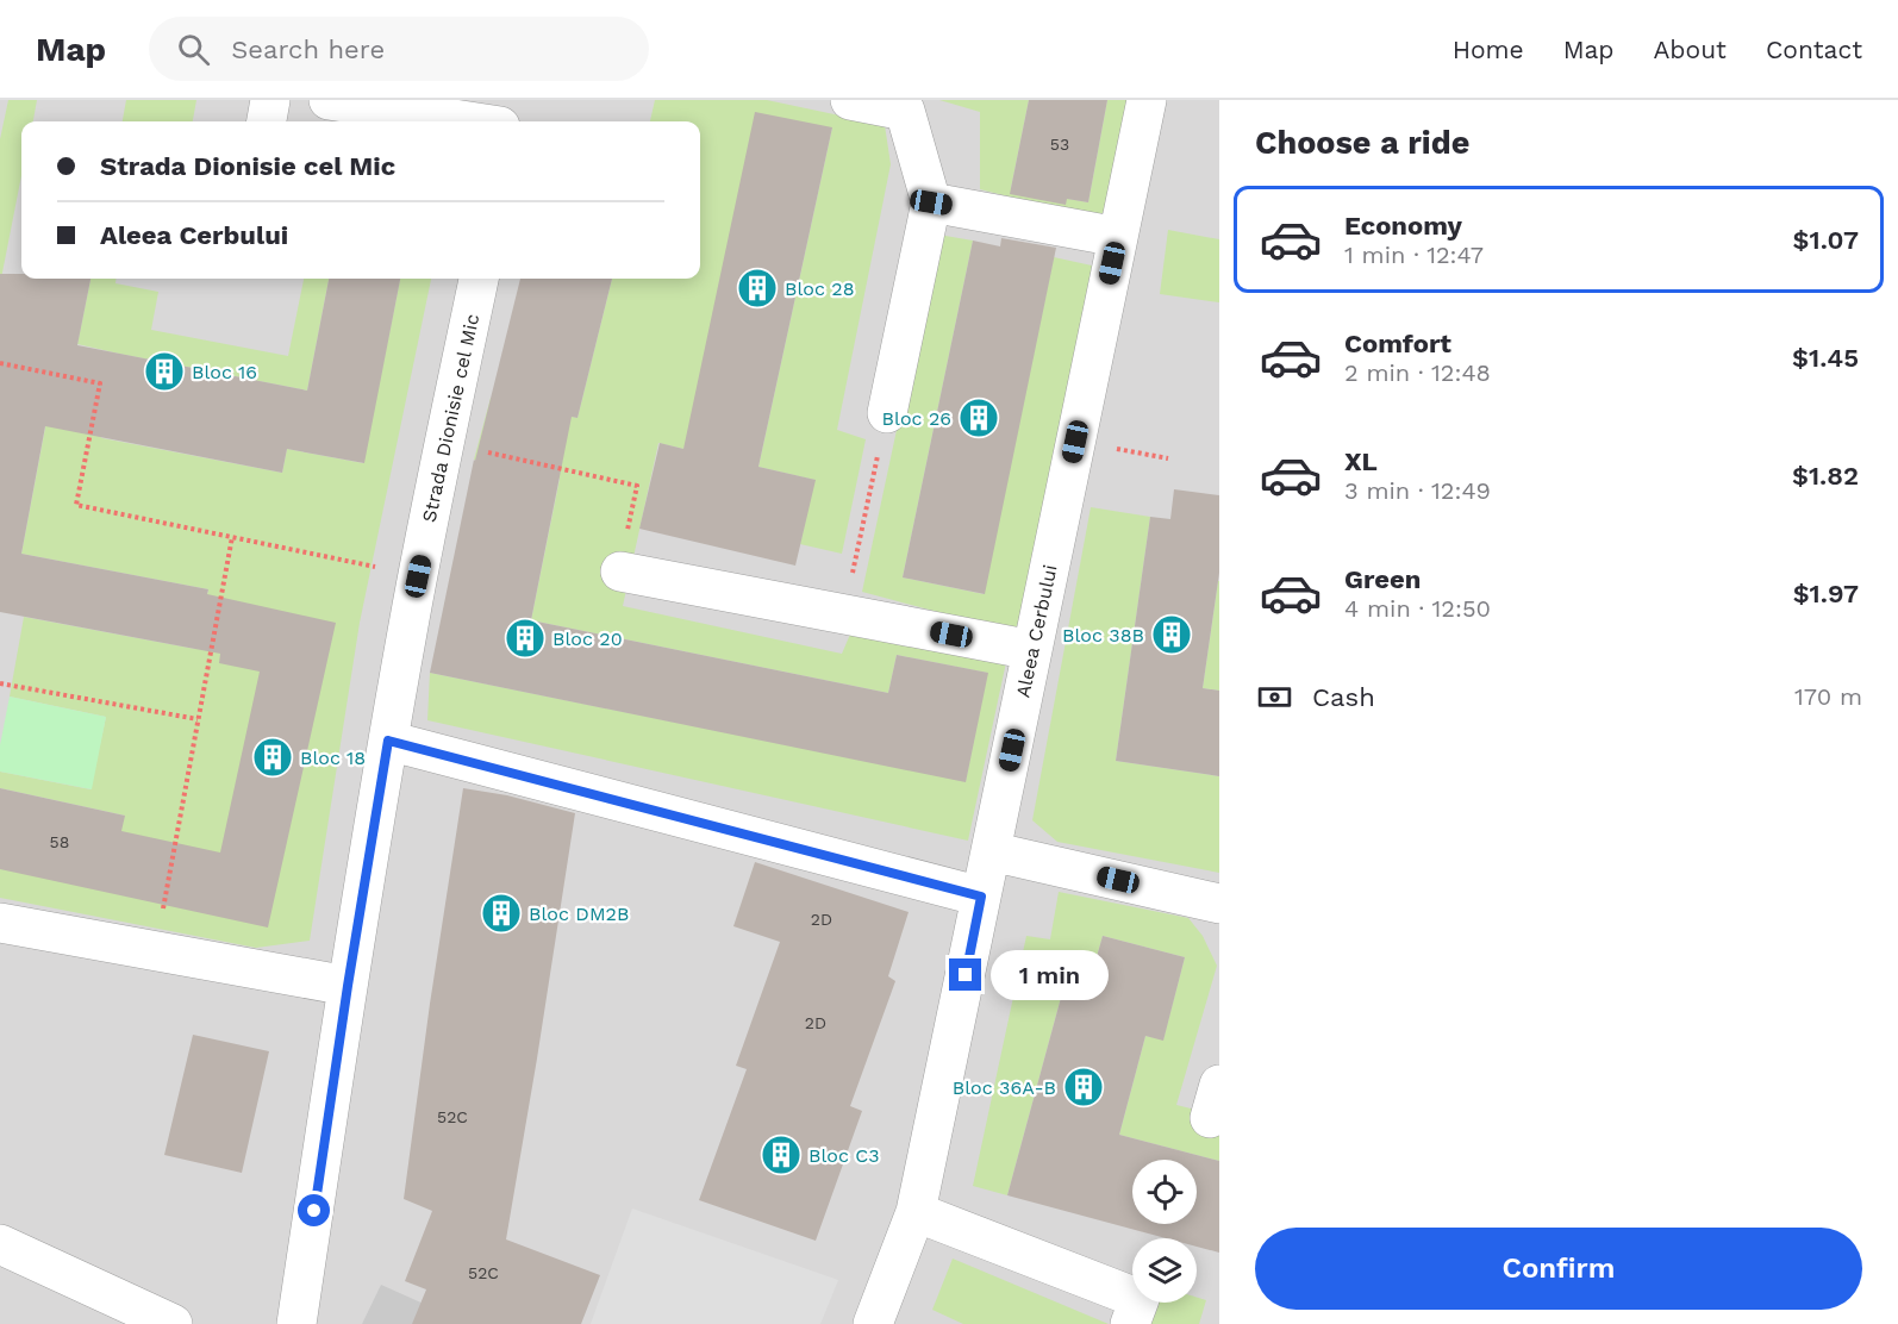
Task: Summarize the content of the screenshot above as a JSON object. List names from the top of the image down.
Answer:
{
  "streets": {
    "street": ["Strada Dionisie cel Mic", "Aleea Cerbului"]
  },
  "places": {
    "building": [
      "Bloc 28",
      "Bloc 16",
      "Bloc 26",
      "Bloc 38B",
      "Bloc 20",
      "Bloc 18",
      "Bloc DM2B",
      "Bloc 36A-B",
      "Bloc C3"
    ]
  },
  "house_numbers": [
    "53",
    "58",
    "2D",
    "2D",
    "52C",
    "52C"
  ],
  "page": {
    "header": "Map",
    "search": "Search here",
    "nav": [
      "Home",
      "Map",
      "About",
      "Contact"
    ],
    "heading": "Choose a ride",
    "banner": ["Strada Dionisie cel Mic", "Aleea Cerbului"],
    "list": [
      {
        "name": "Economy",
        "note": "1 min · 12:47",
        "value": "$1.07"
      },
      {
        "name": "Comfort",
        "note": "2 min · 12:48",
        "value": "$1.45"
      },
      {
        "name": "XL",
        "note": "3 min · 12:49",
        "value": "$1.82"
      },
      {
        "name": "Green",
        "note": "4 min · 12:50",
        "value": "$1.97"
      }
    ],
    "pay": ["Cash", "170 m"],
    "bubble": "1 min",
    "buttons": "Confirm"
  }
}
